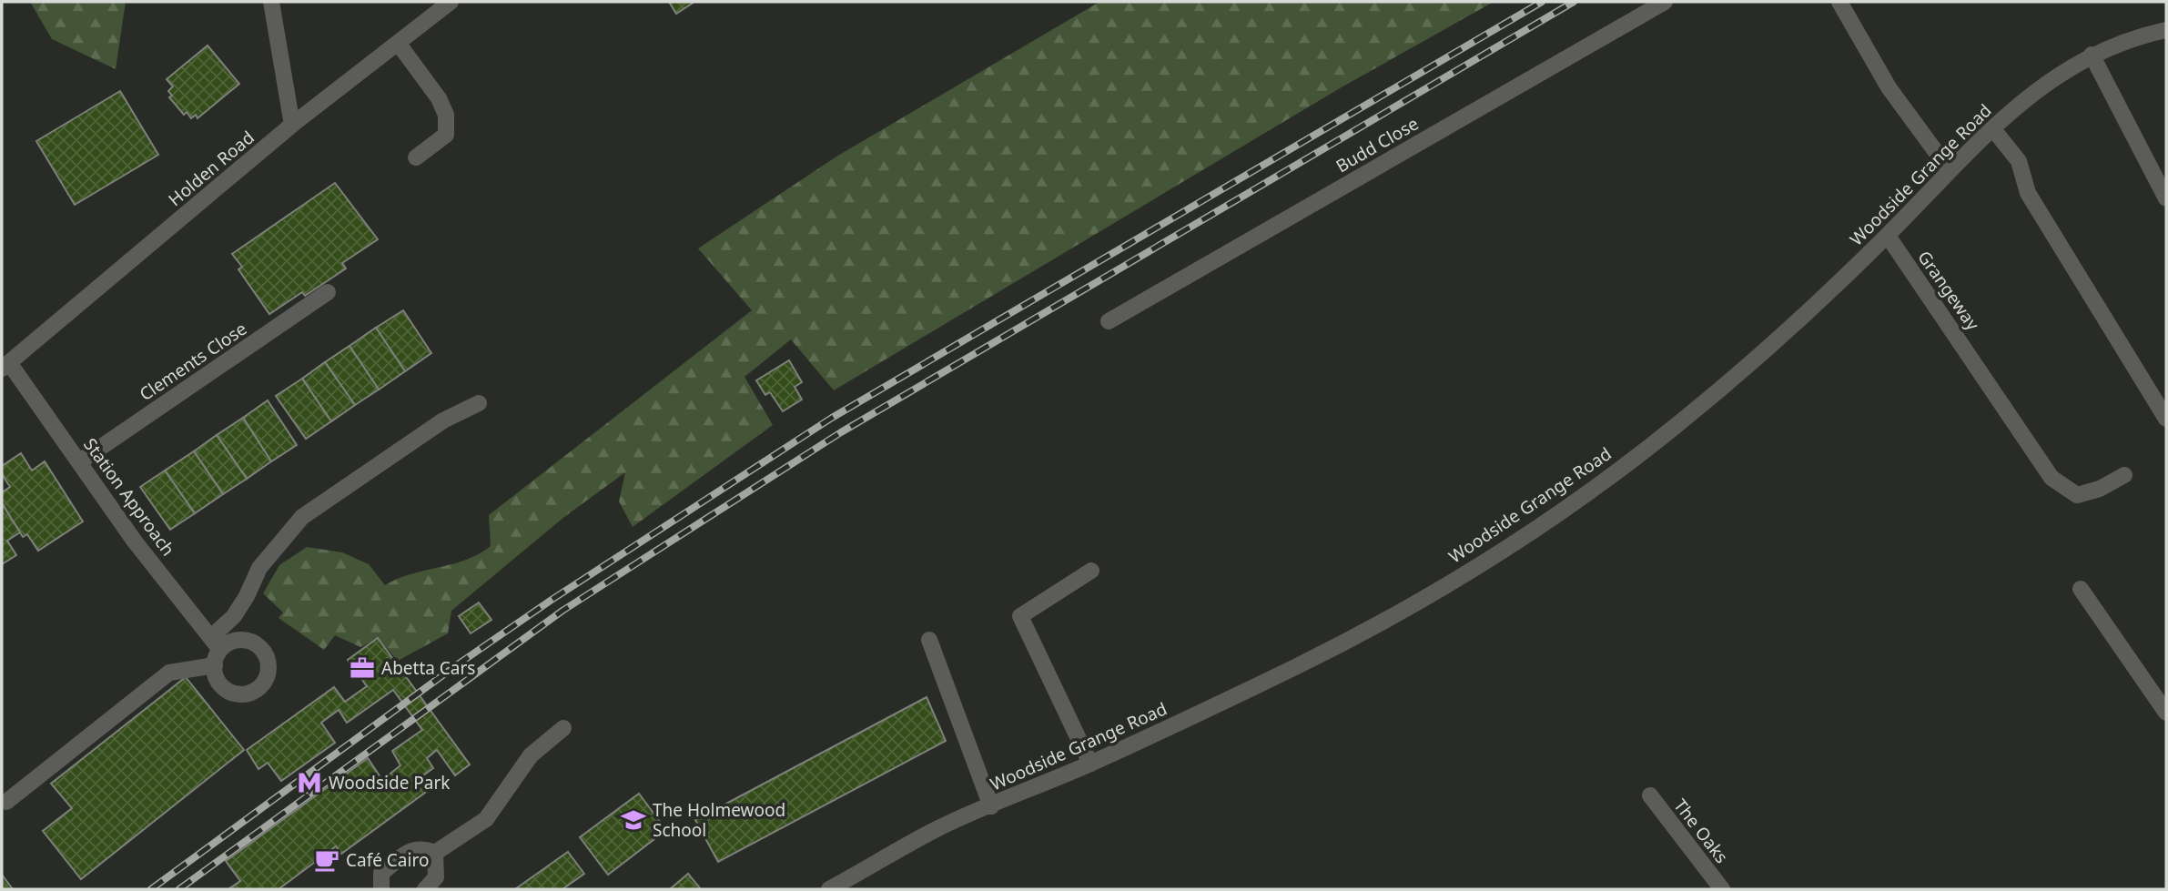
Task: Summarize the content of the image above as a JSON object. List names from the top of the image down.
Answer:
{
  "streets": {
    "street": [
      "Budd Close",
      "Holden Road",
      "Woodside Grange Road",
      "Grangeway",
      "Clements Close",
      "Station Approach",
      "The Oaks"
    ]
  },
  "crossings": [
    ["Holden Road", "Station Approach"],
    ["Woodside Grange Road", "Grangeway"],
    ["Clements Close", "Station Approach"]
  ],
  "places": {
    "office": ["Abetta Cars"],
    "metro station": ["Woodside Park"],
    "school or university": ["The Holmewood School"],
    "cafe": ["Café Cairo"]
  }
}
